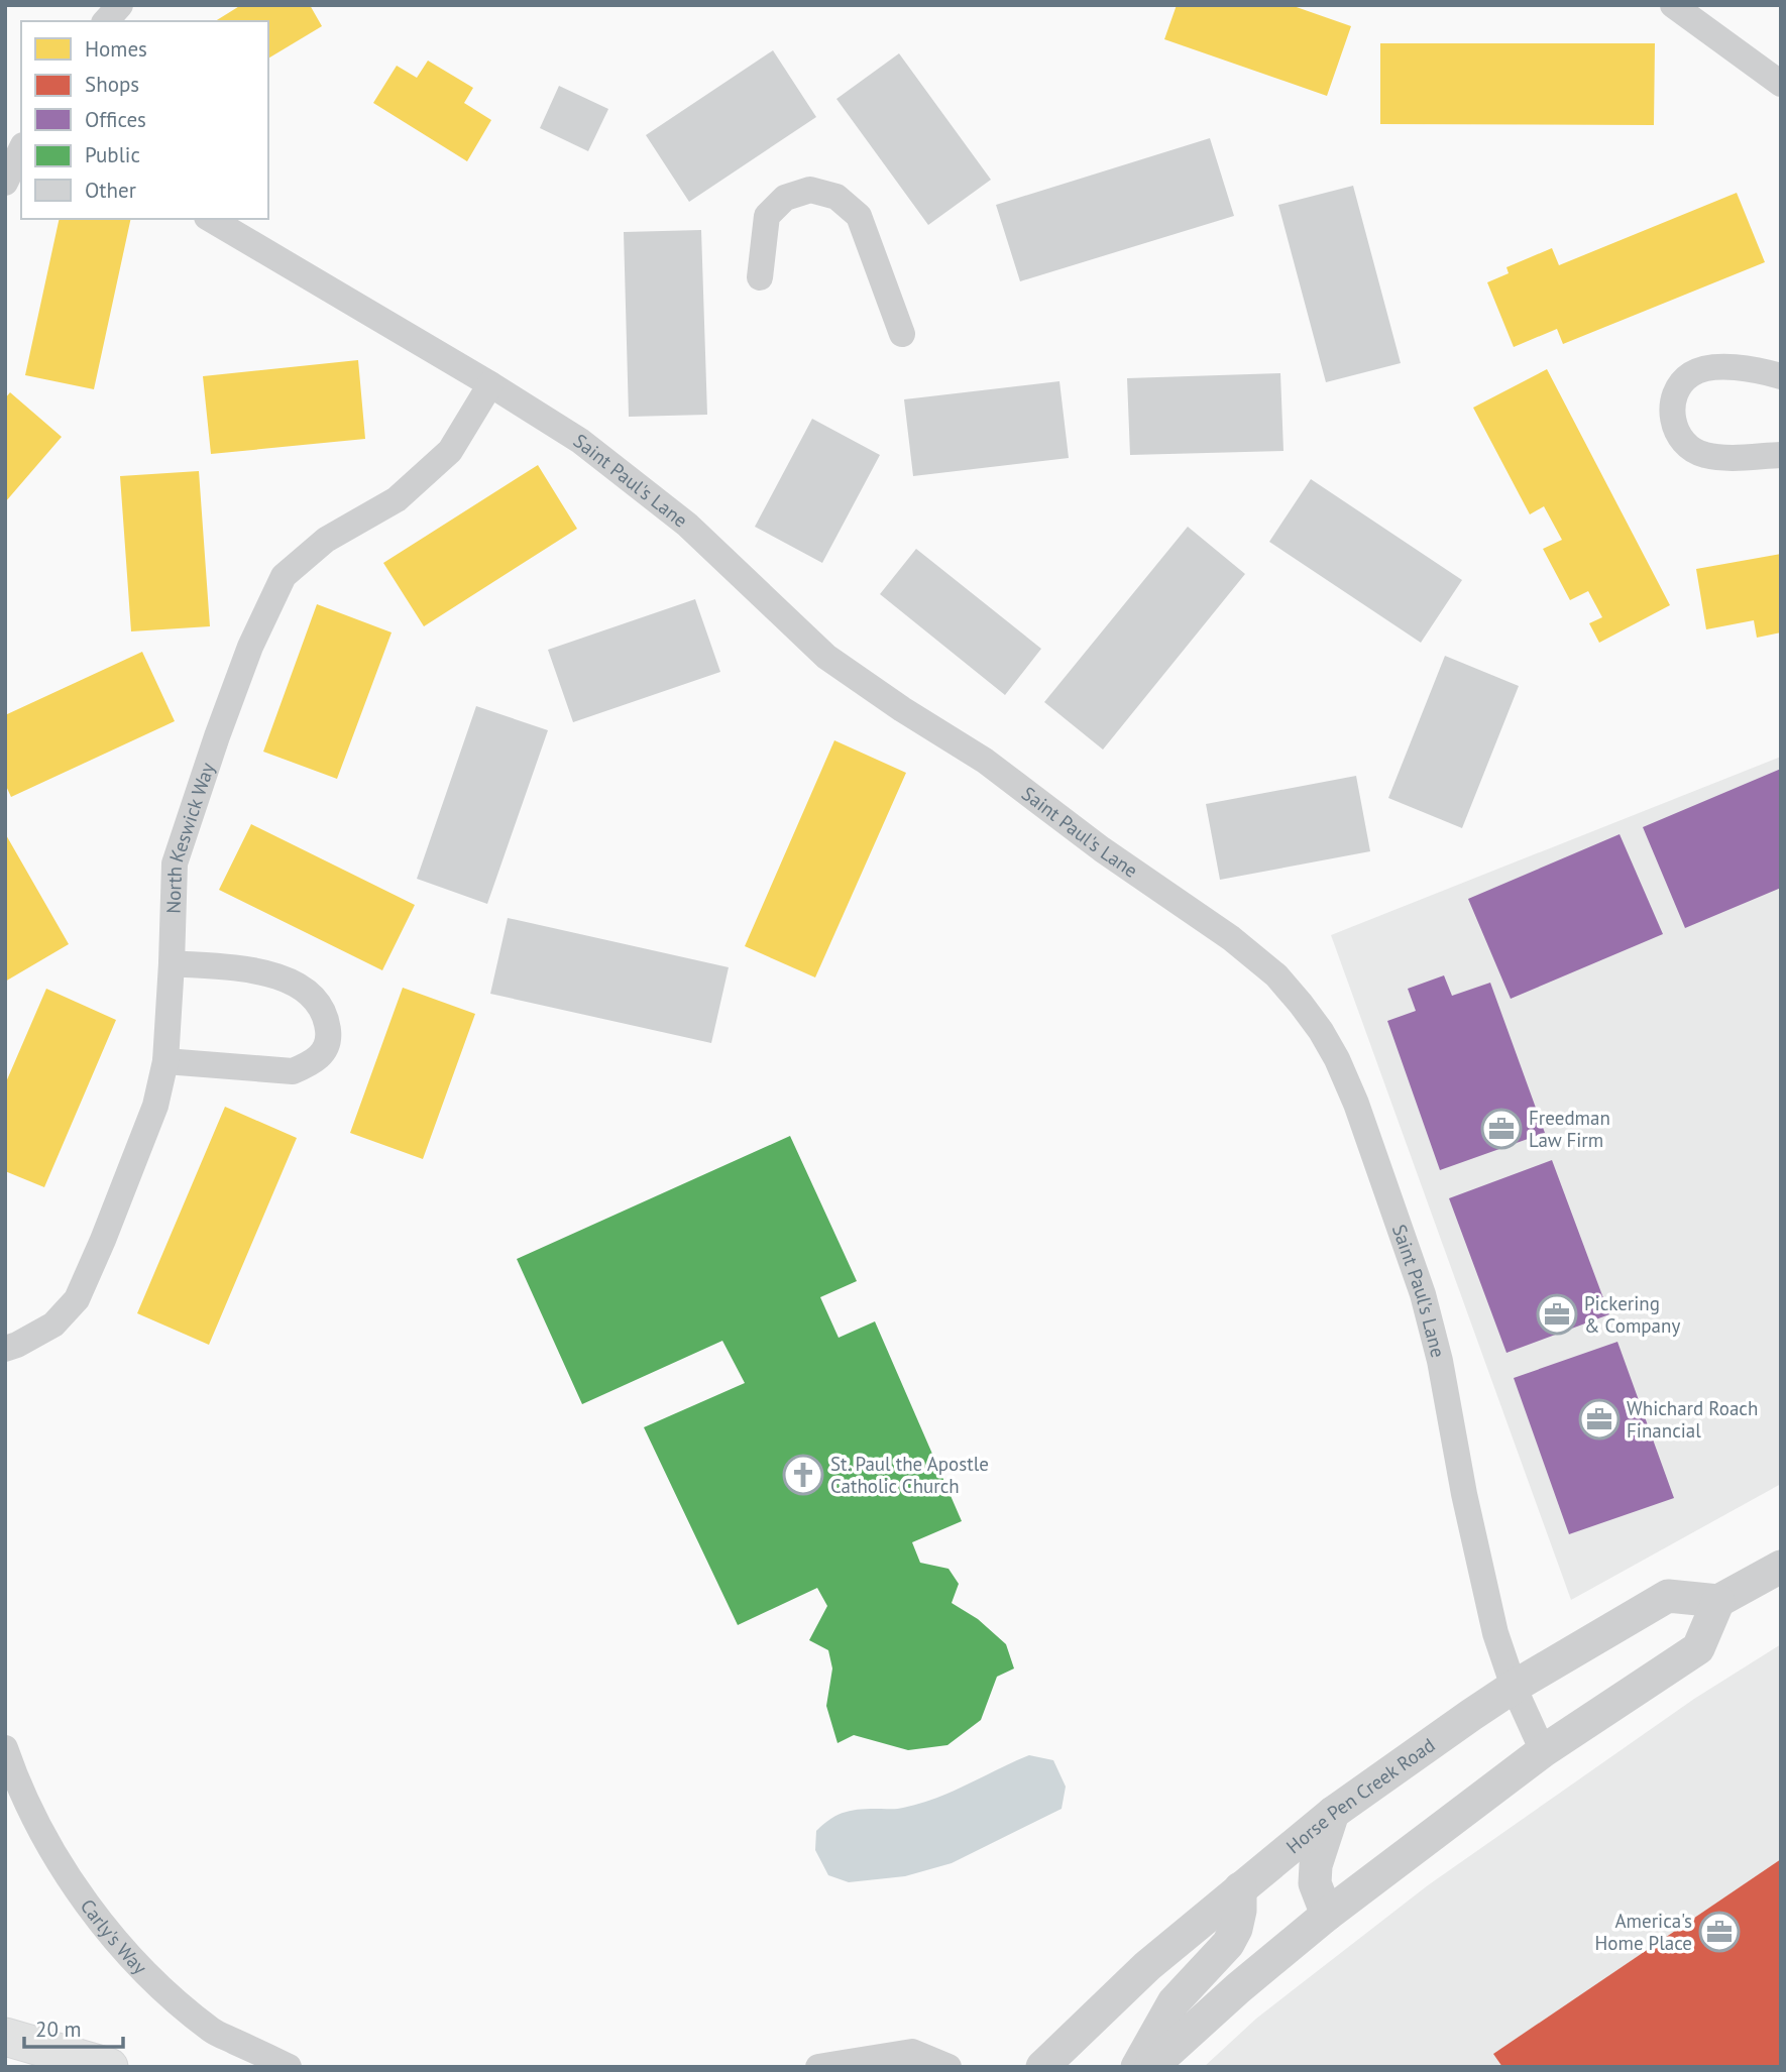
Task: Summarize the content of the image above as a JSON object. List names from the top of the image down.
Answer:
{
  "streets": {
    "street": [
      "Saint Paul's Lane",
      "North Keswick Way",
      "Horse Pen Creek Road",
      "Carly's Way"
    ]
  },
  "crossings": [
    ["Saint Paul's Lane", "North Keswick Way"],
    ["Saint Paul's Lane", "Horse Pen Creek Road"]
  ],
  "places": {
    "office": [
      "Freedman Law Firm",
      "Pickering & Company",
      "Whichard Roach Financial",
      "America's Home Place"
    ],
    "church": ["St. Paul the Apostle Catholic Church"]
  },
  "legend": [
    "Homes",
    "Shops",
    "Offices",
    "Public",
    "Other"
  ],
  "scale_bar": "20 m"
}
